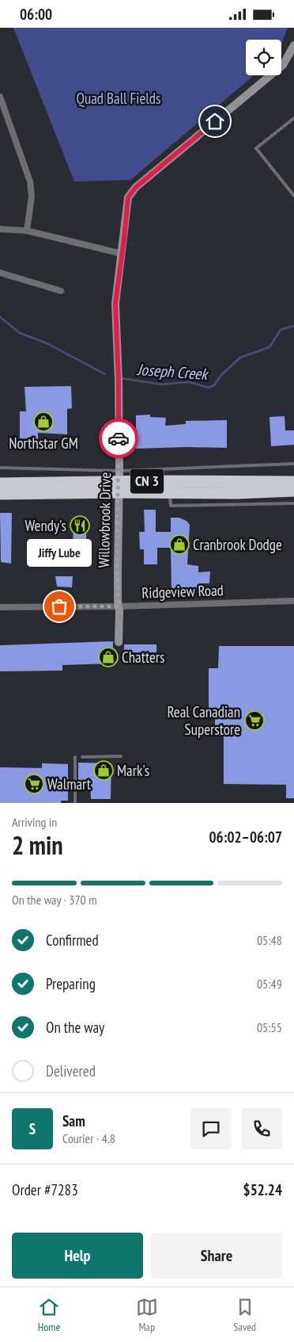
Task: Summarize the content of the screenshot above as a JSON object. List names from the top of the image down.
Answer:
{
  "streets": {
    "highway": ["CN 3"],
    "street": ["Willowbrook Drive", "Ridgeview Road"]
  },
  "crossings": [
    ["CN 3", "Willowbrook Drive"],
    ["Willowbrook Drive", "Ridgeview Road"]
  ],
  "water": ["Joseph Creek"],
  "parks": ["Quad Ball Fields"],
  "places": {
    "shop": [
      "Northstar GM",
      "Cranbrook Dodge",
      "Chatters",
      "Mark's"
    ],
    "restaurant": ["Wendy's"],
    "other": ["Jiffy Lube"],
    "supermarket": ["Real Canadian Superstore", "Walmart"]
  },
  "page": {
    "status": "06:00",
    "bubble": "Jiffy Lube",
    "heading": ["2 min", "Arriving in", "06:02–06:07"],
    "panel": [
      "Sam",
      "Courier · 4.8",
      "Order #7283",
      "$52.24"
    ],
    "bar": "On the way · 370 m",
    "list": [
      ["Confirmed", "05:48"],
      ["Preparing", "05:49"],
      ["On the way", "05:55"],
      "Delivered"
    ],
    "round": "S",
    "buttons": ["Help", "Share"],
    "tabs": ["Home", "Map", "Saved"]
  }
}
